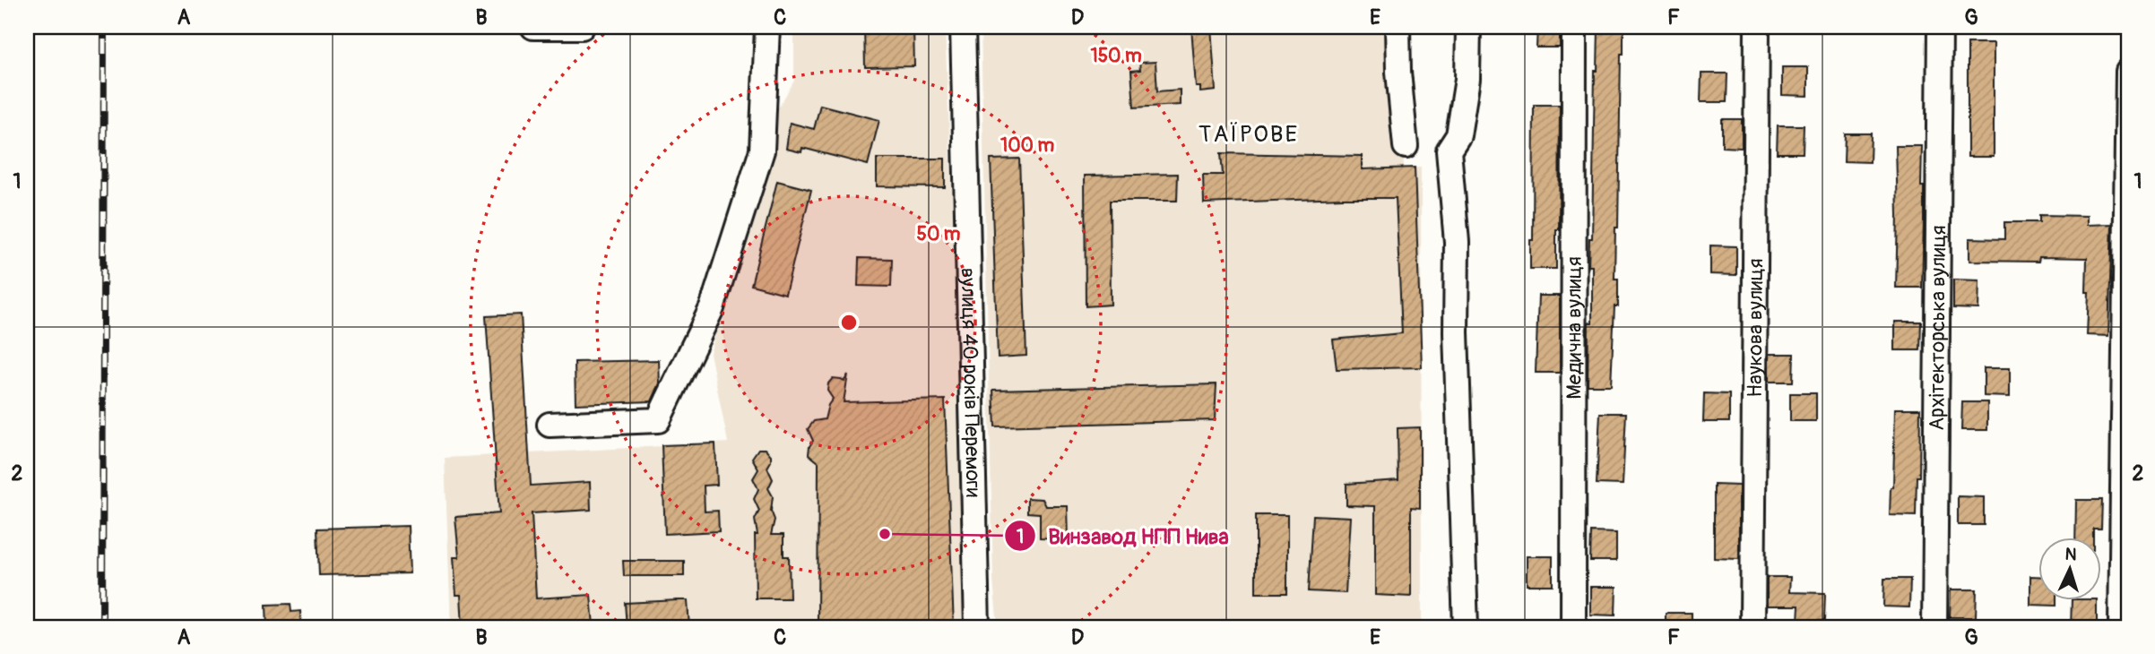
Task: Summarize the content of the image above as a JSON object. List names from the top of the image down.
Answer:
{
  "streets": {
    "street": [
      "Медична вулиця",
      "Наукова вулиця",
      "Архітекторська вулиця",
      "вулиця 40 років Перемоги"
    ]
  },
  "districts": ["ТАЇРОВЕ"],
  "places": ["Винзавод НПП Нива"],
  "north": "top",
  "grid": {
    "columns": [
      "A",
      "B",
      "C",
      "D",
      "E",
      "F",
      "G"
    ],
    "rows": ["1", "2"]
  },
  "rings": ["150 m", "100 m", "50 m"]
}
